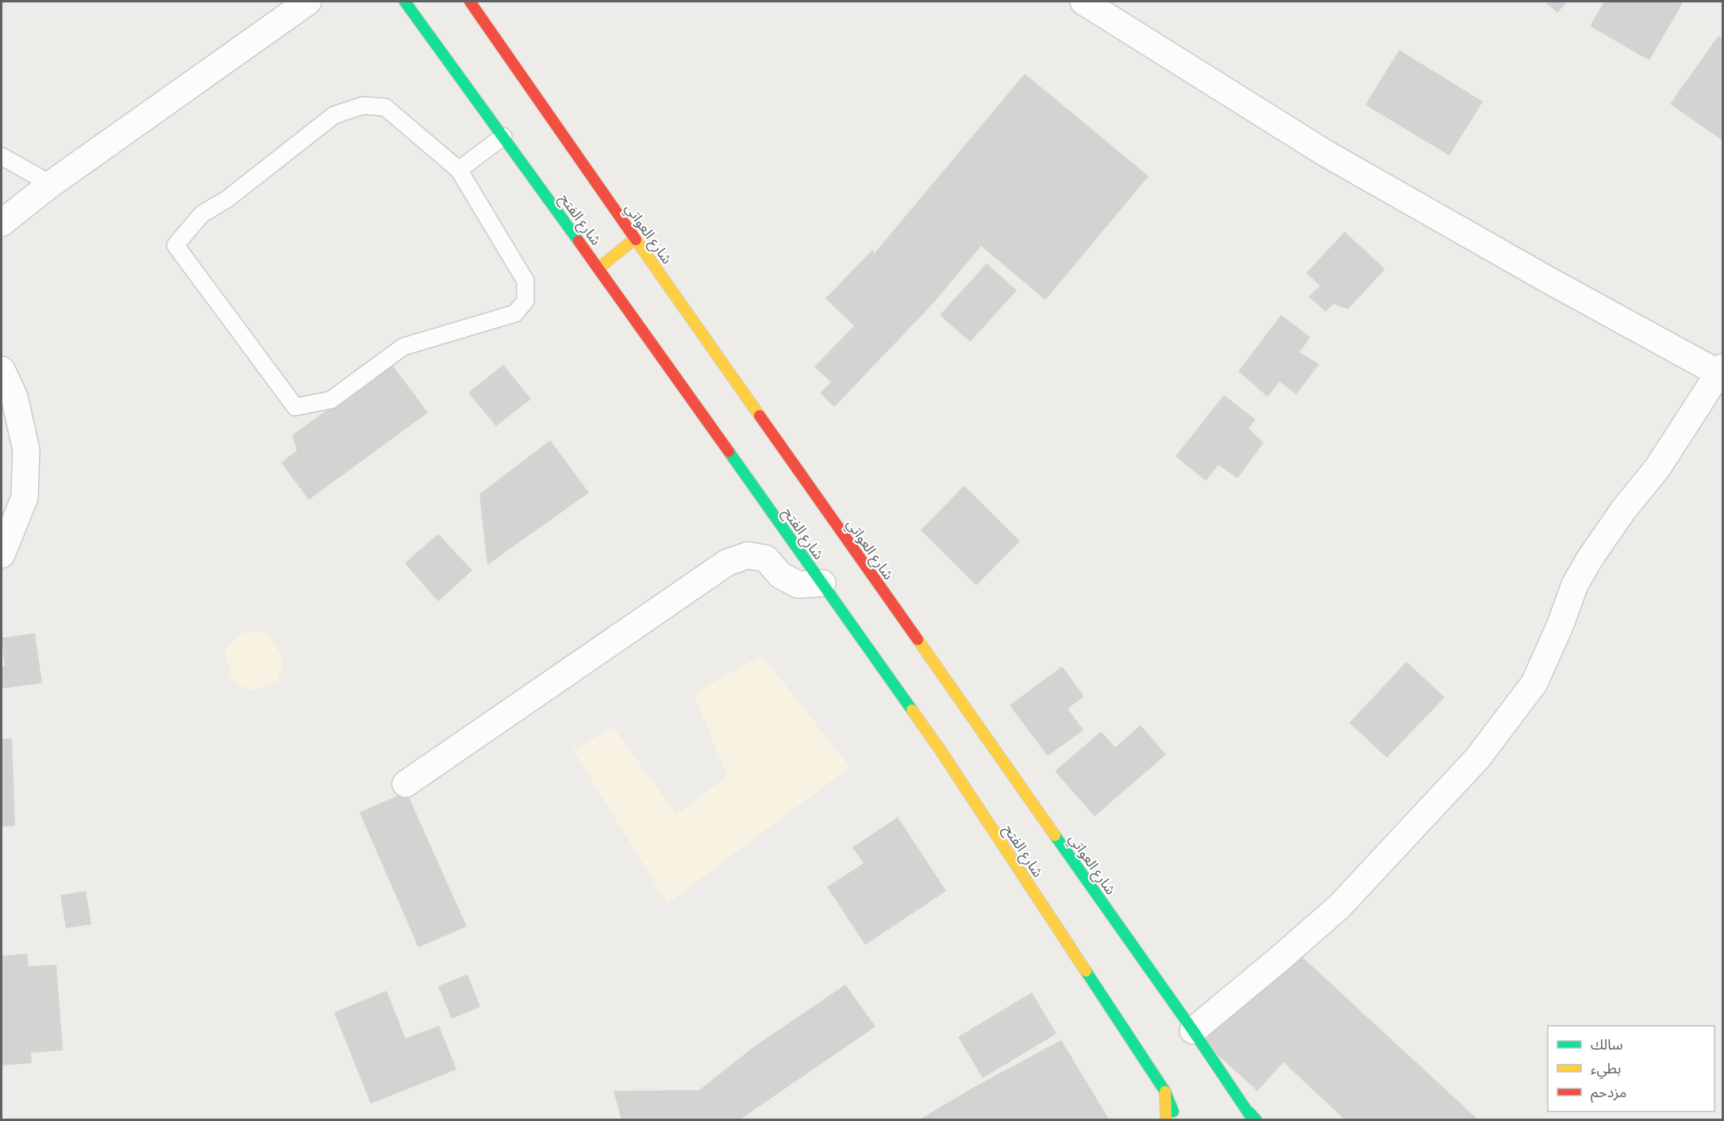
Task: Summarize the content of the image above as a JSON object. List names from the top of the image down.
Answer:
{
  "streets": {
    "main road": ["شارع الفتح", "شارع العواتي"]
  },
  "legend": ["سالك", "بطيء", "مزدحم"]
}
